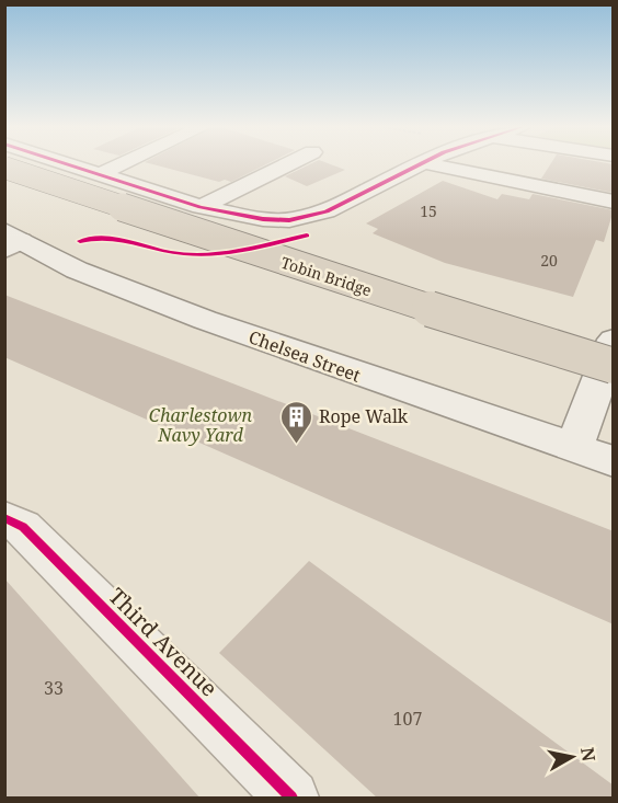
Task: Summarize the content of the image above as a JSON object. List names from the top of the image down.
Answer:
{
  "streets": {
    "highway": ["Tobin Bridge"],
    "main road": ["Chelsea Street"],
    "street": ["Third Avenue"]
  },
  "parks": ["Charlestown Navy Yard"],
  "places": {
    "building": ["Rope Walk"]
  },
  "house_numbers": [
    "15",
    "20",
    "33",
    "107"
  ],
  "north": "right"
}
